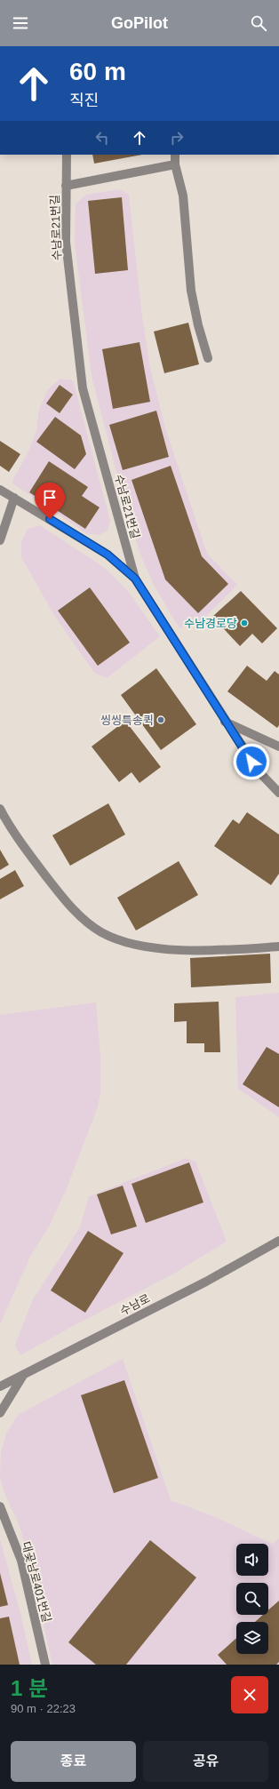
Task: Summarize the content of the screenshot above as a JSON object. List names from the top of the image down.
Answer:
{
  "streets": {
    "street": ["수남로21번길", "수남로", "대곶남로401번길"]
  },
  "places": ["수남경로당", "씽씽특송퀵"],
  "page": {
    "header": "GoPilot",
    "turn": ["60 m", "직진"],
    "heading": ["1 분", "90 m · 22:23"],
    "buttons": ["종료", "공유"]
  }
}
